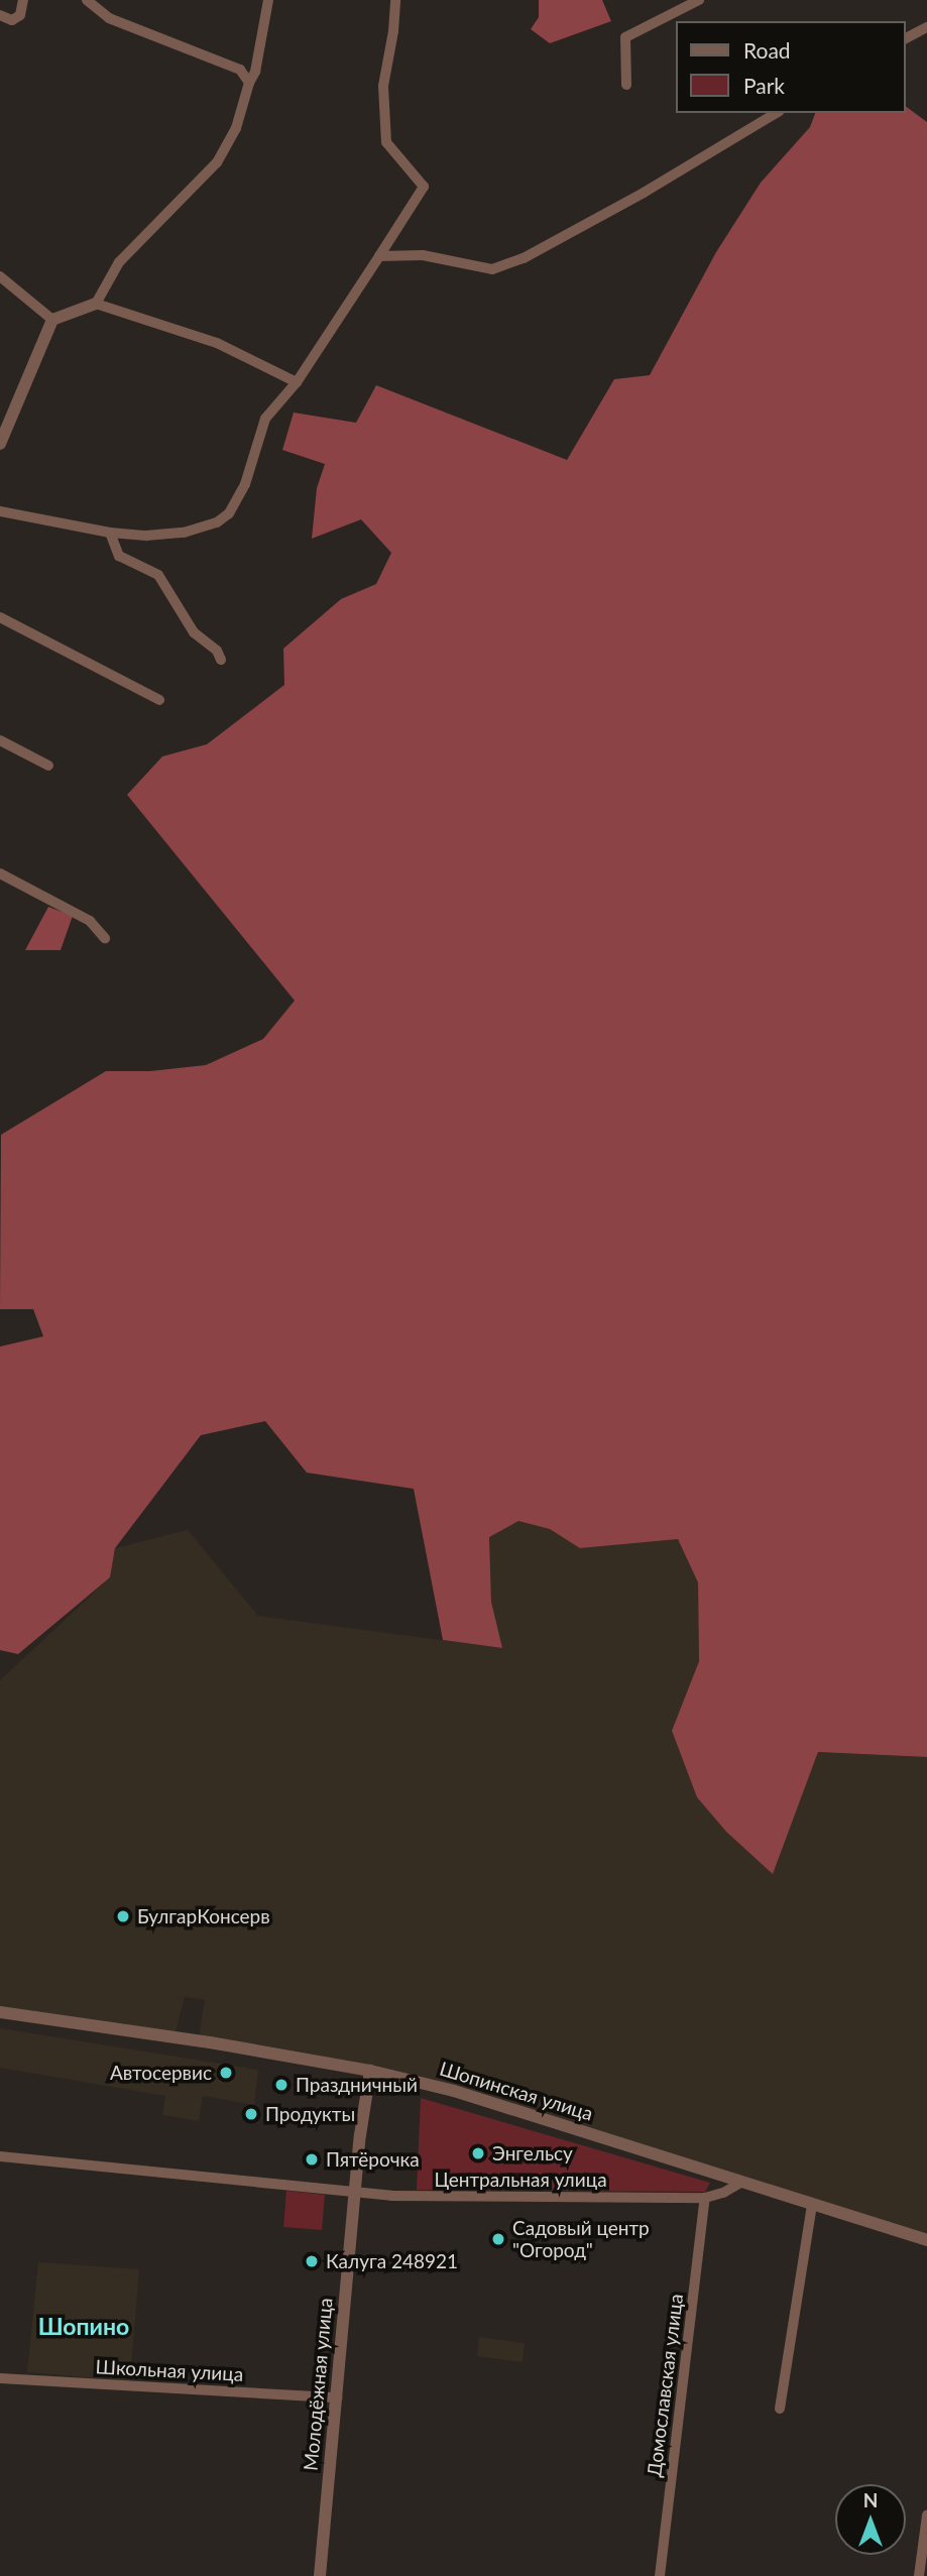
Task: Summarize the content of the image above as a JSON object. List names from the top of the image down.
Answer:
{
  "streets": {
    "street": [
      "Шопинская улица",
      "Центральная улица",
      "Школьная улица",
      "Молодёжная улица",
      "Домославская улица"
    ]
  },
  "crossings": [
    ["Шопинская улица", "Центральная улица"],
    ["Шопинская улица", "Молодёжная улица"],
    ["Центральная улица", "Молодёжная улица"],
    ["Центральная улица", "Домославская улица"],
    ["Школьная улица", "Молодёжная улица"]
  ],
  "districts": ["Шопино"],
  "places": [
    "БулгарКонсерв",
    "Автосервис",
    "Праздничный",
    "Продукты",
    "Энгельсу",
    "Пятёрочка",
    "Садовый центр \"Огород\"",
    "Калуга 248921"
  ],
  "legend": ["Road", "Park"],
  "north": "top"
}
